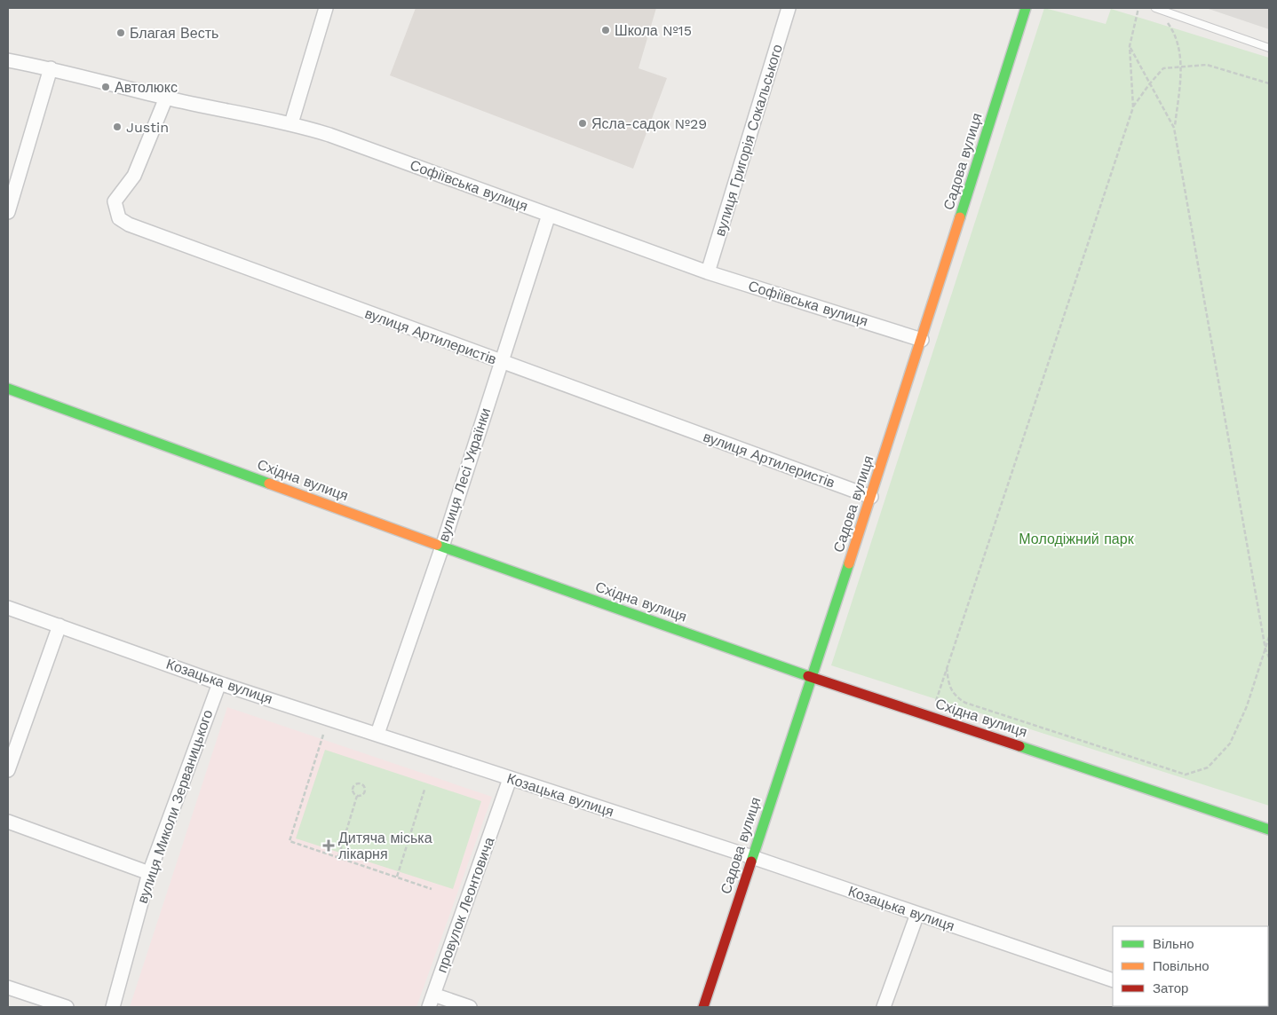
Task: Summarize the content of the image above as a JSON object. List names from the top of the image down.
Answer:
{
  "streets": {
    "street": [
      "вулиця Григорія Сокальського",
      "Садова вулиця",
      "Софіївська вулиця",
      "вулиця Артилеристів",
      "вулиця Лесі Українки",
      "Східна вулиця",
      "Козацька вулиця",
      "вулиця Миколи Зерваницького",
      "провулок Леонтовича"
    ]
  },
  "crossings": [
    ["вулиця Григорія Сокальського", "Софіївська вулиця"],
    ["Садова вулиця", "Софіївська вулиця"],
    ["Садова вулиця", "вулиця Артилеристів"],
    ["Садова вулиця", "Східна вулиця"],
    ["Садова вулиця", "Козацька вулиця"],
    ["Софіївська вулиця", "вулиця Артилеристів"],
    ["Софіївська вулиця", "вулиця Лесі Українки"],
    ["вулиця Артилеристів", "вулиця Лесі Українки"],
    ["вулиця Лесі Українки", "Східна вулиця"],
    ["вулиця Лесі Українки", "Козацька вулиця"],
    ["Козацька вулиця", "вулиця Миколи Зерваницького"],
    ["Козацька вулиця", "провулок Леонтовича"]
  ],
  "parks": ["Молодіжний парк"],
  "places": {
    "other": [
      "Школа №15",
      "Благая Весть",
      "Автолюкс",
      "Ясла-садок №29",
      "Justin"
    ],
    "health": ["Дитяча міська лікарня"]
  },
  "legend": ["Вільно", "Повільно", "Затор"]
}
